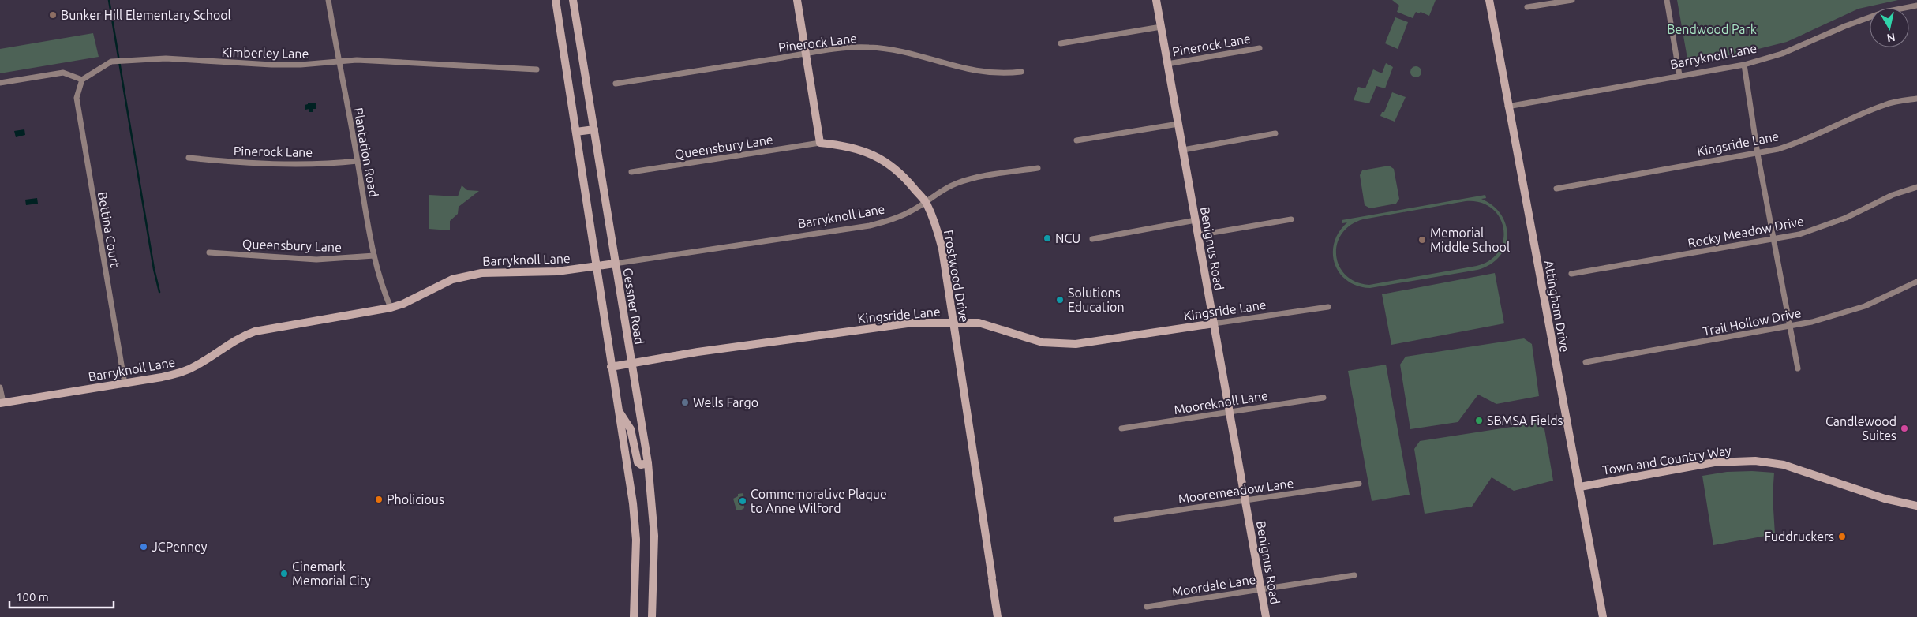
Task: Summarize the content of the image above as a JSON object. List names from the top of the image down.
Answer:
{
  "streets": {
    "street": [
      "Pinerock Lane",
      "Kimberley Lane",
      "Barryknoll Lane",
      "Kingsride Lane",
      "Queensbury Lane",
      "Plantation Road",
      "Bettina Court",
      "Rocky Meadow Drive",
      "Benignus Road",
      "Frostwood Drive",
      "Gessner Road",
      "Attingham Drive",
      "Trail Hollow Drive",
      "Mooreknoll Lane",
      "Town and Country Way",
      "Mooremeadow Lane",
      "Moordale Lane"
    ]
  },
  "crossings": [
    ["Pinerock Lane", "Plantation Road"],
    ["Pinerock Lane", "Benignus Road"],
    ["Kimberley Lane", "Plantation Road"],
    ["Kimberley Lane", "Bettina Court"],
    ["Barryknoll Lane", "Plantation Road"],
    ["Barryknoll Lane", "Bettina Court"],
    ["Barryknoll Lane", "Frostwood Drive"],
    ["Barryknoll Lane", "Gessner Road"],
    ["Barryknoll Lane", "Attingham Drive"],
    ["Kingsride Lane", "Benignus Road"],
    ["Kingsride Lane", "Frostwood Drive"],
    ["Kingsride Lane", "Gessner Road"],
    ["Queensbury Lane", "Plantation Road"],
    ["Queensbury Lane", "Frostwood Drive"],
    ["Benignus Road", "Mooreknoll Lane"],
    ["Benignus Road", "Mooremeadow Lane"],
    ["Benignus Road", "Moordale Lane"],
    ["Attingham Drive", "Town and Country Way"]
  ],
  "parks": ["Bendwood Park"],
  "places": [
    "Bunker Hill Elementary School",
    "NCU",
    "Memorial Middle School",
    "Solutions Education",
    "Wells Fargo",
    "SBMSA Fields",
    "Candlewood Suites",
    "Pholicious",
    "Commemorative Plaque to Anne Wilford",
    "Fuddruckers",
    "JCPenney",
    "Cinemark Memorial City"
  ],
  "scale_bar": "100 m",
  "north": "bottom"
}
